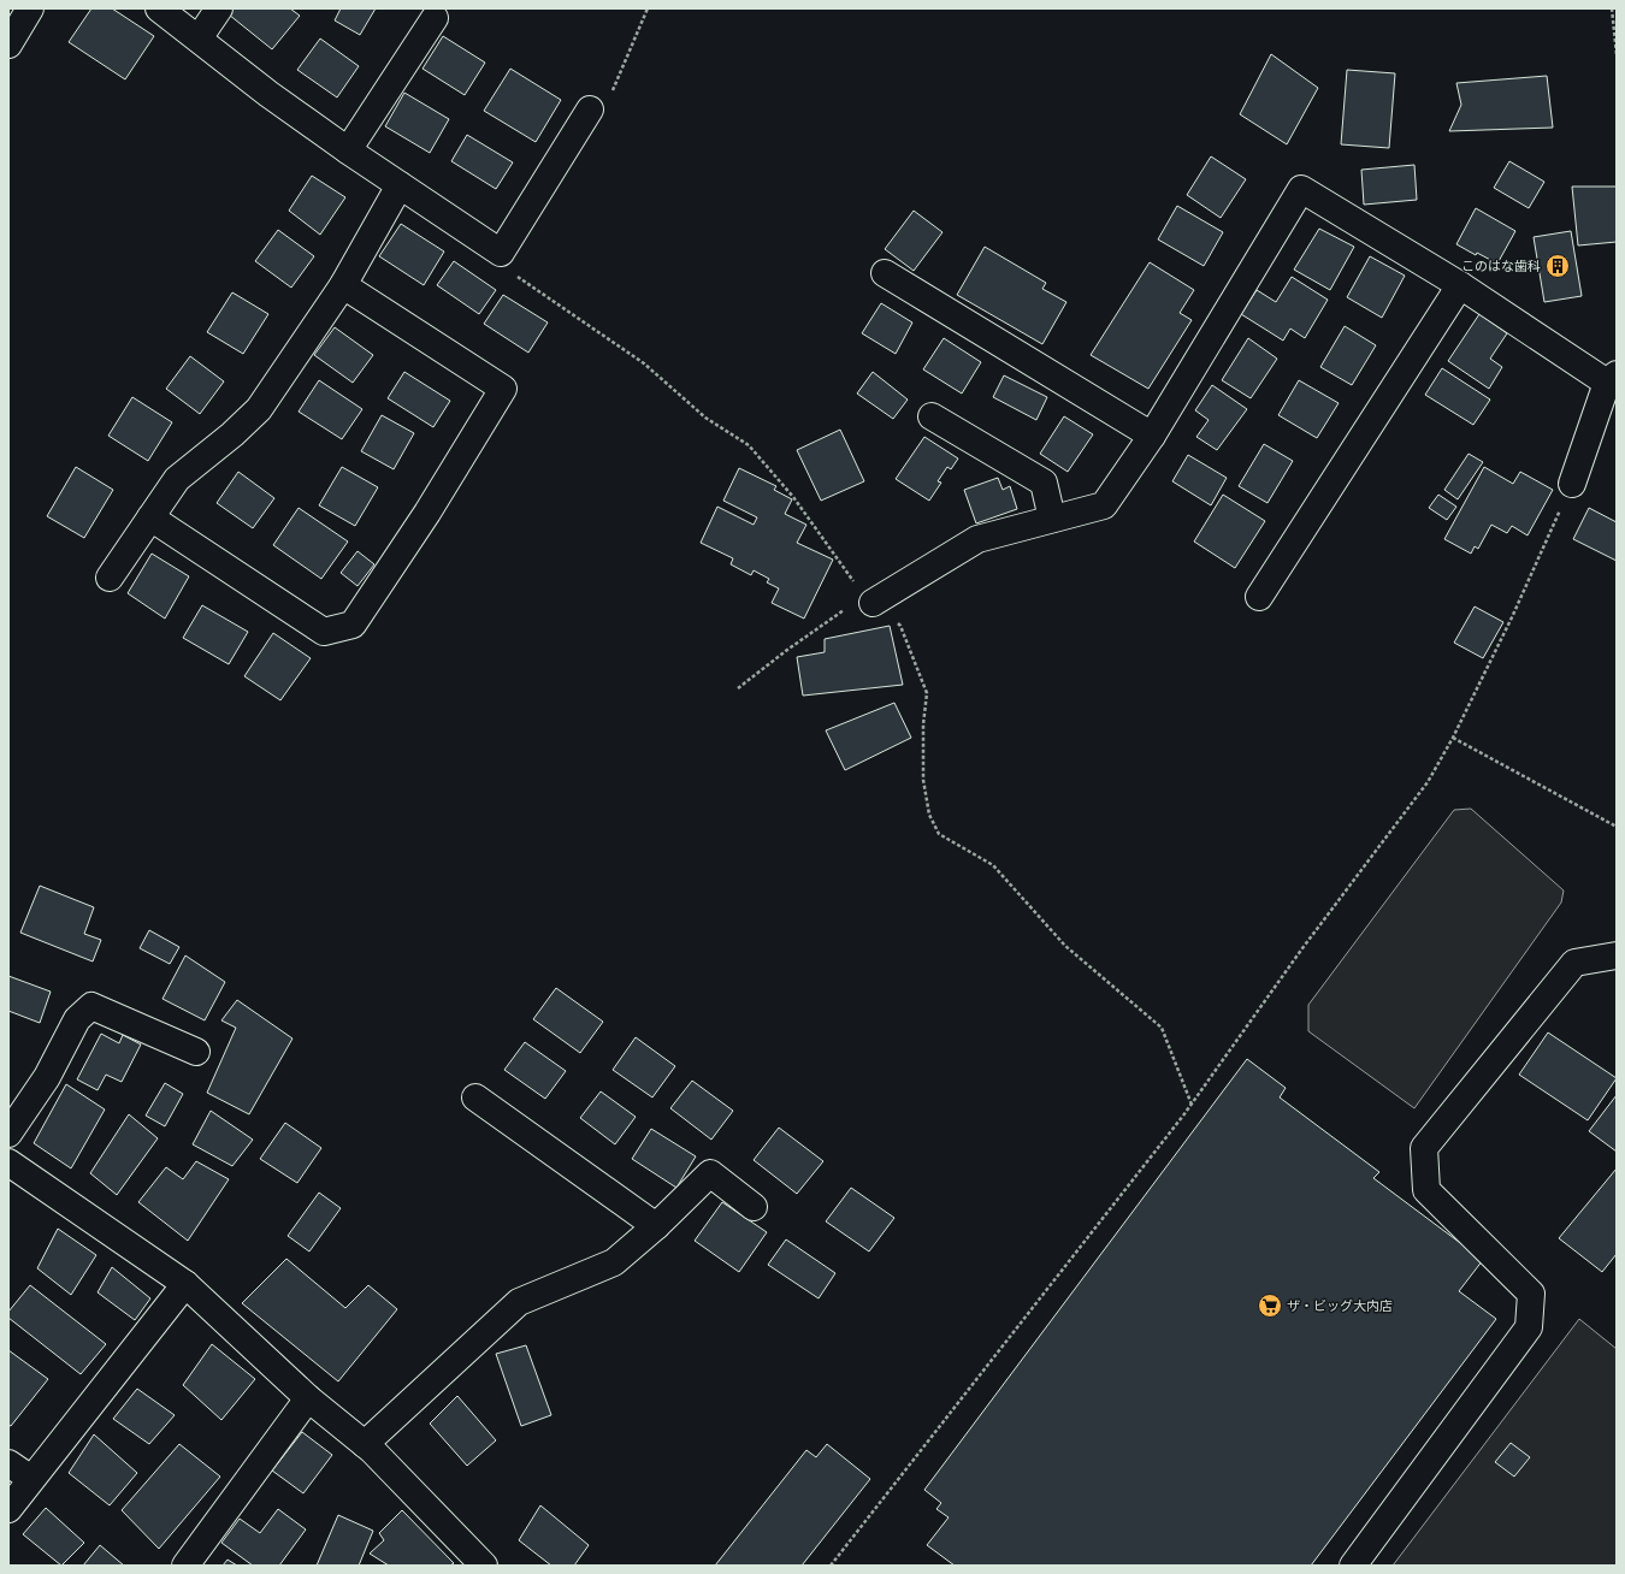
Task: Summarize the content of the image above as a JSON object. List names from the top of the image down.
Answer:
{
  "places": {
    "building": ["このはな歯科"],
    "supermarket": ["ザ・ビッグ大内店"]
  }
}
